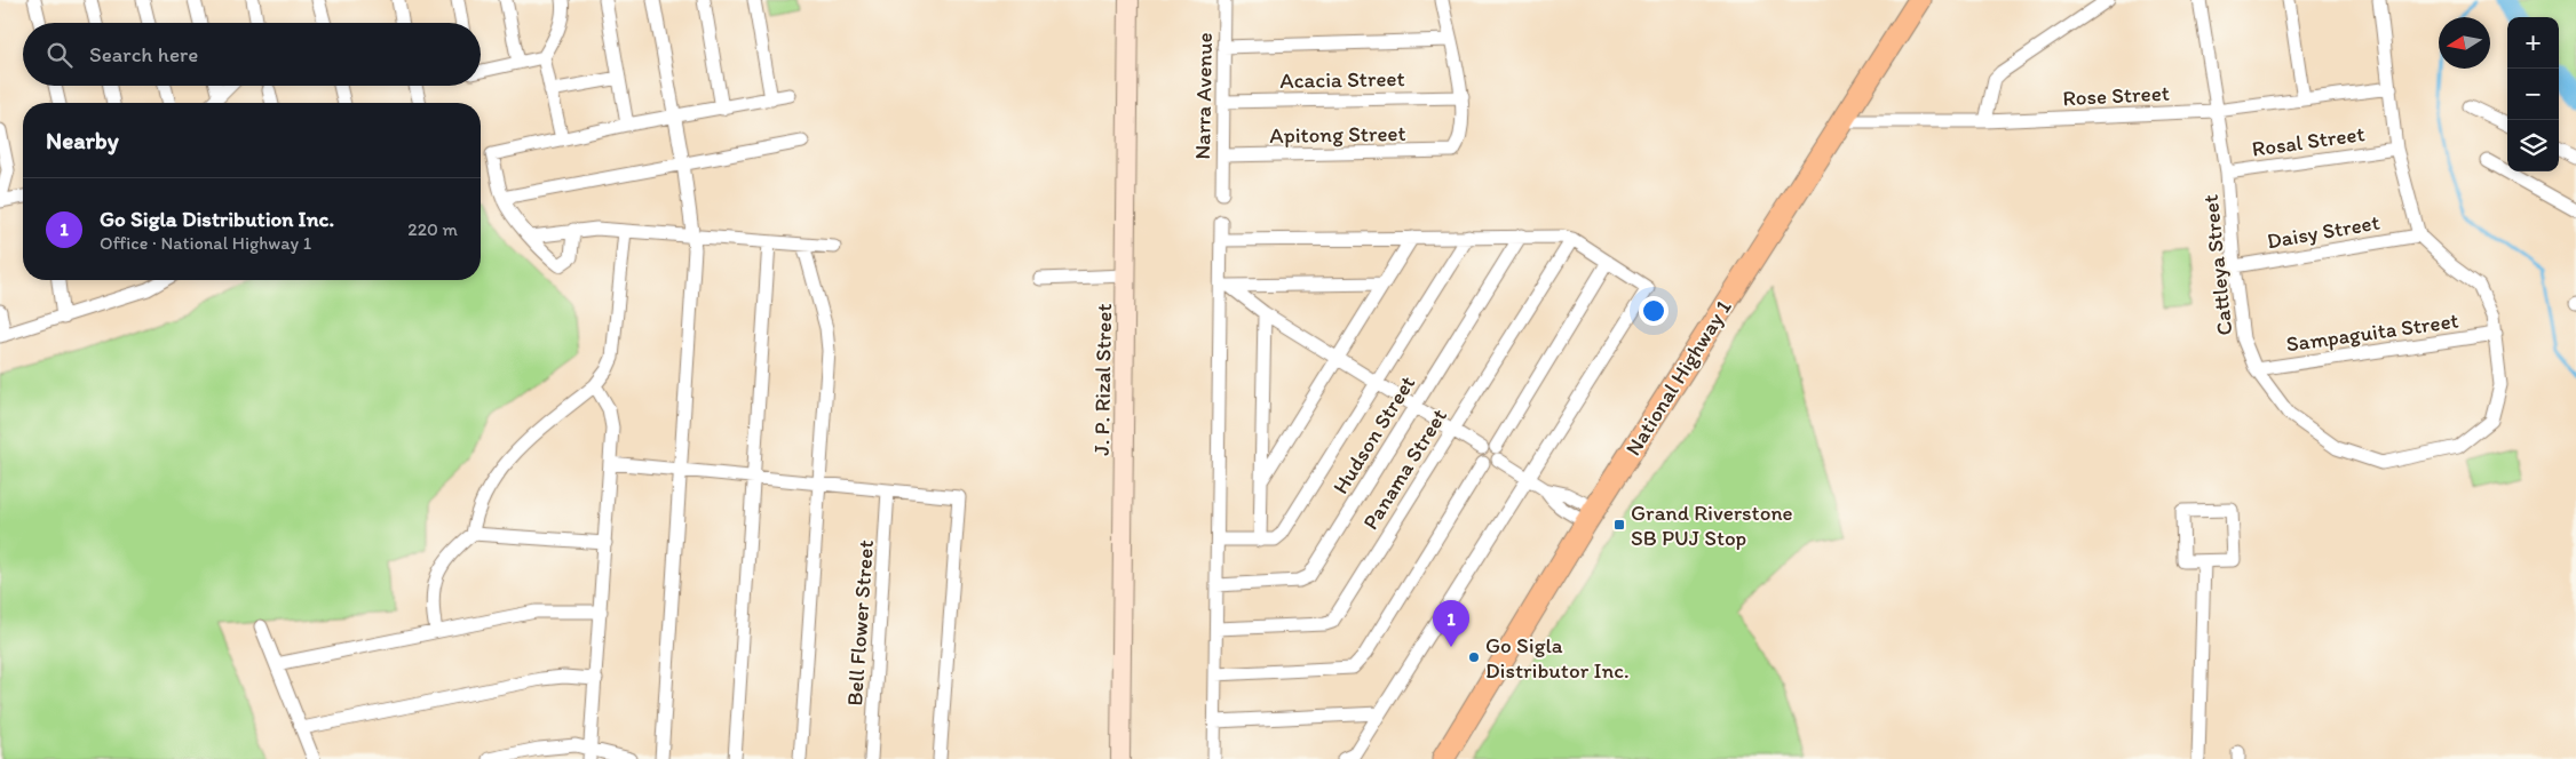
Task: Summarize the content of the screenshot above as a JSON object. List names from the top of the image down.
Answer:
{
  "streets": {
    "highway": ["National Highway 1"],
    "main road": ["J. P. Rizal Street"],
    "street": [
      "Acacia Street",
      "Rose Street",
      "Narra Avenue",
      "Apitong Street",
      "Rosal Street",
      "Daisy Street",
      "Cattleya Street",
      "Sampaguita Street",
      "Hudson Street",
      "Panama Street",
      "Bell Flower Street"
    ]
  },
  "crossings": [
    ["Acacia Street", "Narra Avenue"],
    ["Acacia Street", "Apitong Street"],
    ["Rose Street", "Cattleya Street"],
    ["Rose Street", "National Highway 1"],
    ["Narra Avenue", "Apitong Street"],
    ["Rosal Street", "Cattleya Street"],
    ["Daisy Street", "Cattleya Street"],
    ["Cattleya Street", "Sampaguita Street"]
  ],
  "places": {
    "transit": ["Grand Riverstone SB PUJ Stop"],
    "other": ["Go Sigla Distributor Inc."]
  },
  "north": "left",
  "page": {
    "map_buttons": ["+", "−"],
    "search": "Search here",
    "heading": "Nearby",
    "list": [
      {
        "mark": "1",
        "name": "Go Sigla Distribution Inc.",
        "note": "Office · National Highway 1",
        "value": "220 m"
      }
    ],
    "pins": "1"
  }
}
